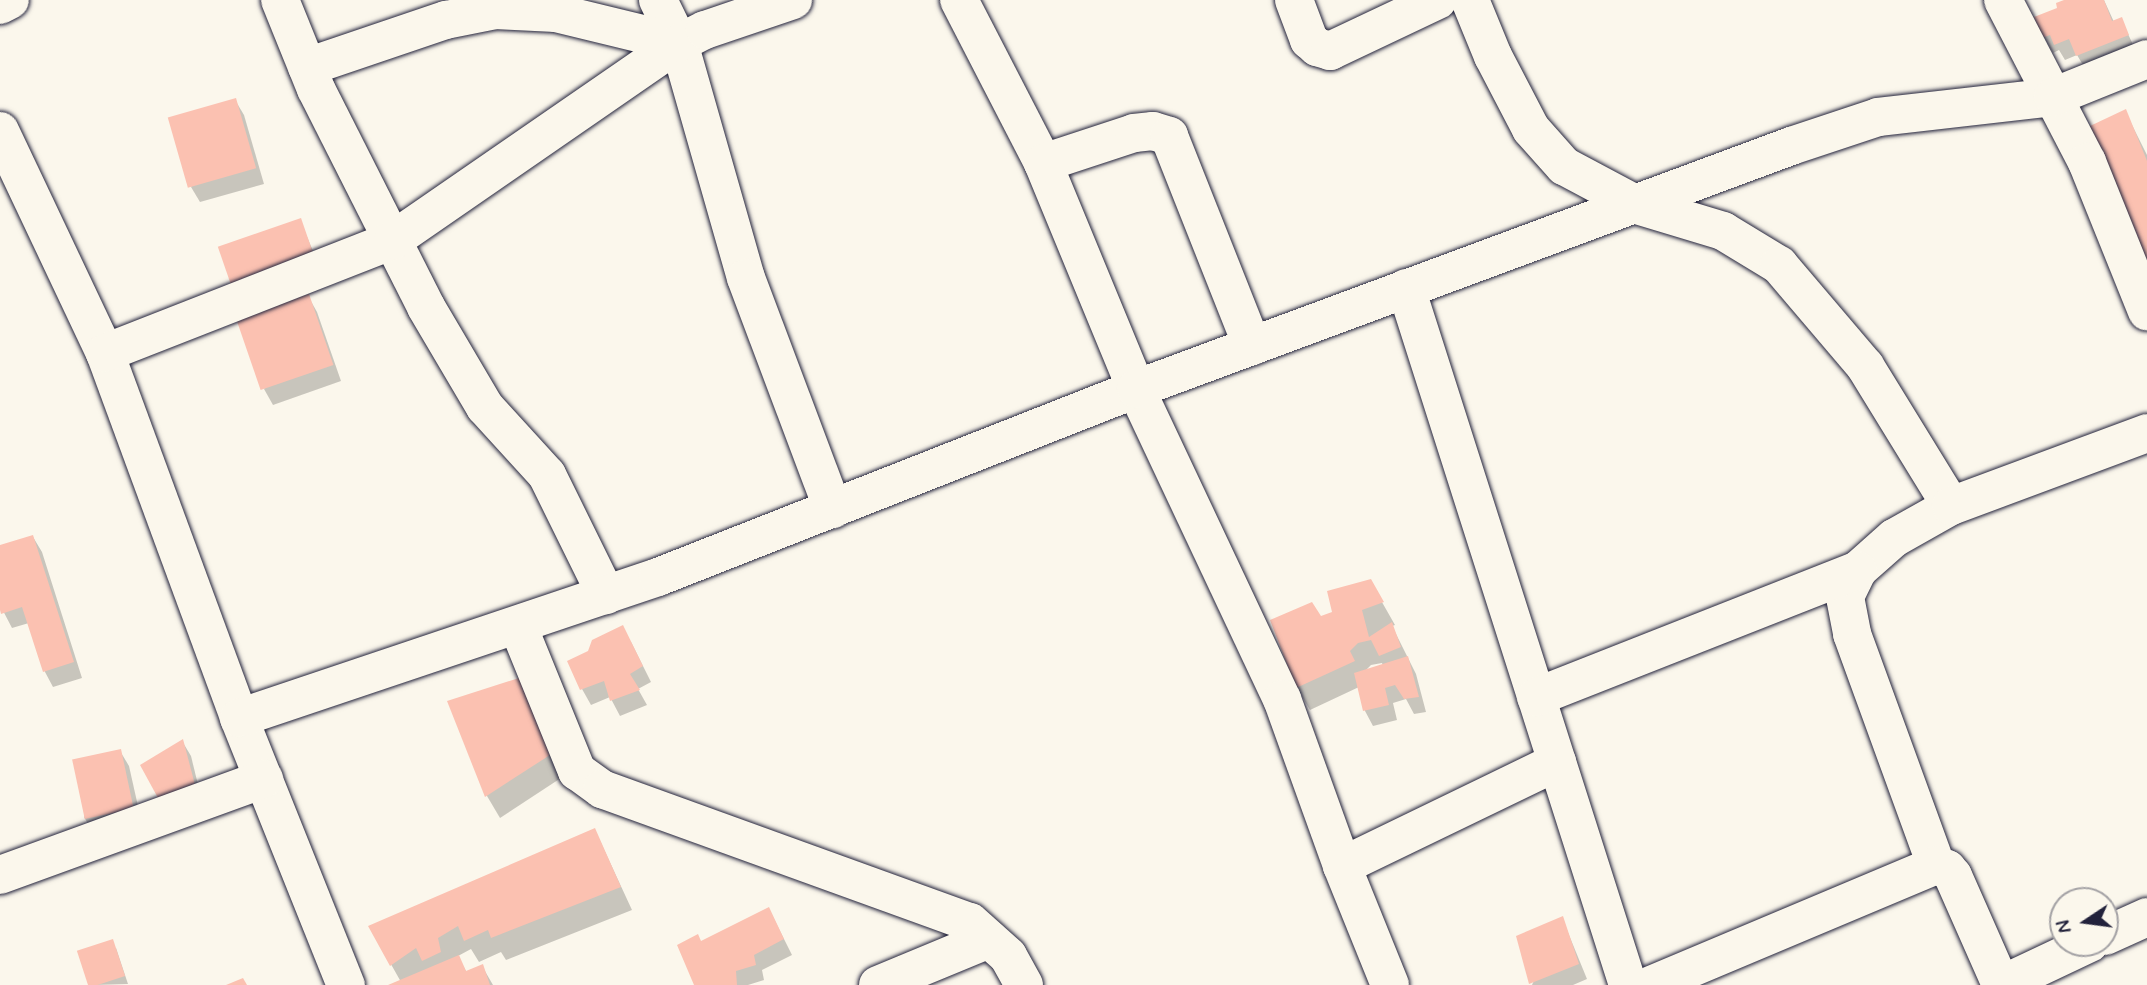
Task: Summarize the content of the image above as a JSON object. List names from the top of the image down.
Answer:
{
  "north": "left"
}
